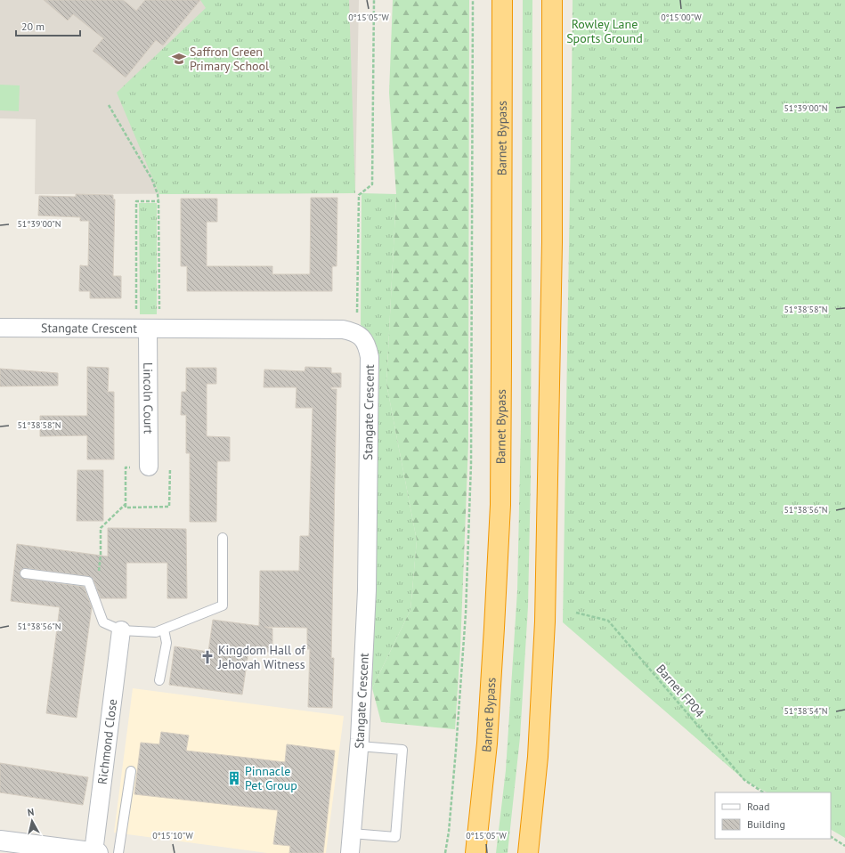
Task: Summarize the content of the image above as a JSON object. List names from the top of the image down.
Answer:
{
  "streets": {
    "highway": ["Barnet Bypass"],
    "street": ["Stangate Crescent", "Lincoln Court", "Richmond Close"],
    "path": ["Barnet FP04"]
  },
  "crossings": [
    ["Stangate Crescent", "Lincoln Court"]
  ],
  "parks": ["Rowley Lane Sports Ground"],
  "places": {
    "school or university": ["Saffron Green Primary School"],
    "church": ["Kingdom Hall of Jehovah Witness"],
    "building": ["Pinnacle Pet Group"]
  },
  "legend": ["Road", "Building"],
  "scale_bar": "20 m",
  "north": "top",
  "coordinates": [
    "0°15'05\"W",
    "0°15'00\"W",
    "51°39'00\"N",
    "51°38'58\"N",
    "51°38'56\"N",
    "51°38'54\"N",
    "0°15'10\"W"
  ]
}
